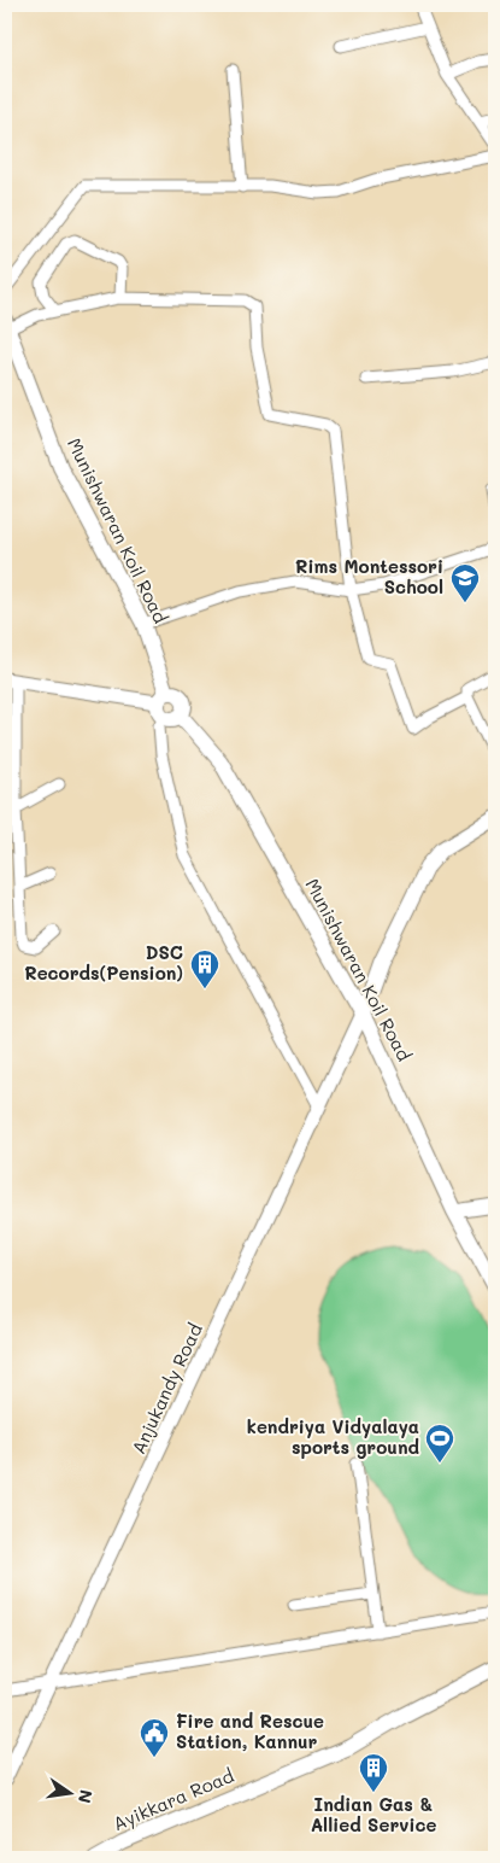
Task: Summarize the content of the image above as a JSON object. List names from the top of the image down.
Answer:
{
  "streets": {
    "main road": ["Munishwaran Koil Road", "Ayikkara Road"],
    "street": ["Anjukandy Road"]
  },
  "crossings": [
    ["Munishwaran Koil Road", "Anjukandy Road"]
  ],
  "places": {
    "school or university": ["Rims Montessori School"],
    "building": ["DSC Records(Pension)", "Indian Gas & Allied Service"],
    "sports": ["kendriya Vidyalaya sports ground"],
    "public building": ["Fire and Rescue Station, Kannur"]
  },
  "north": "right"
}
